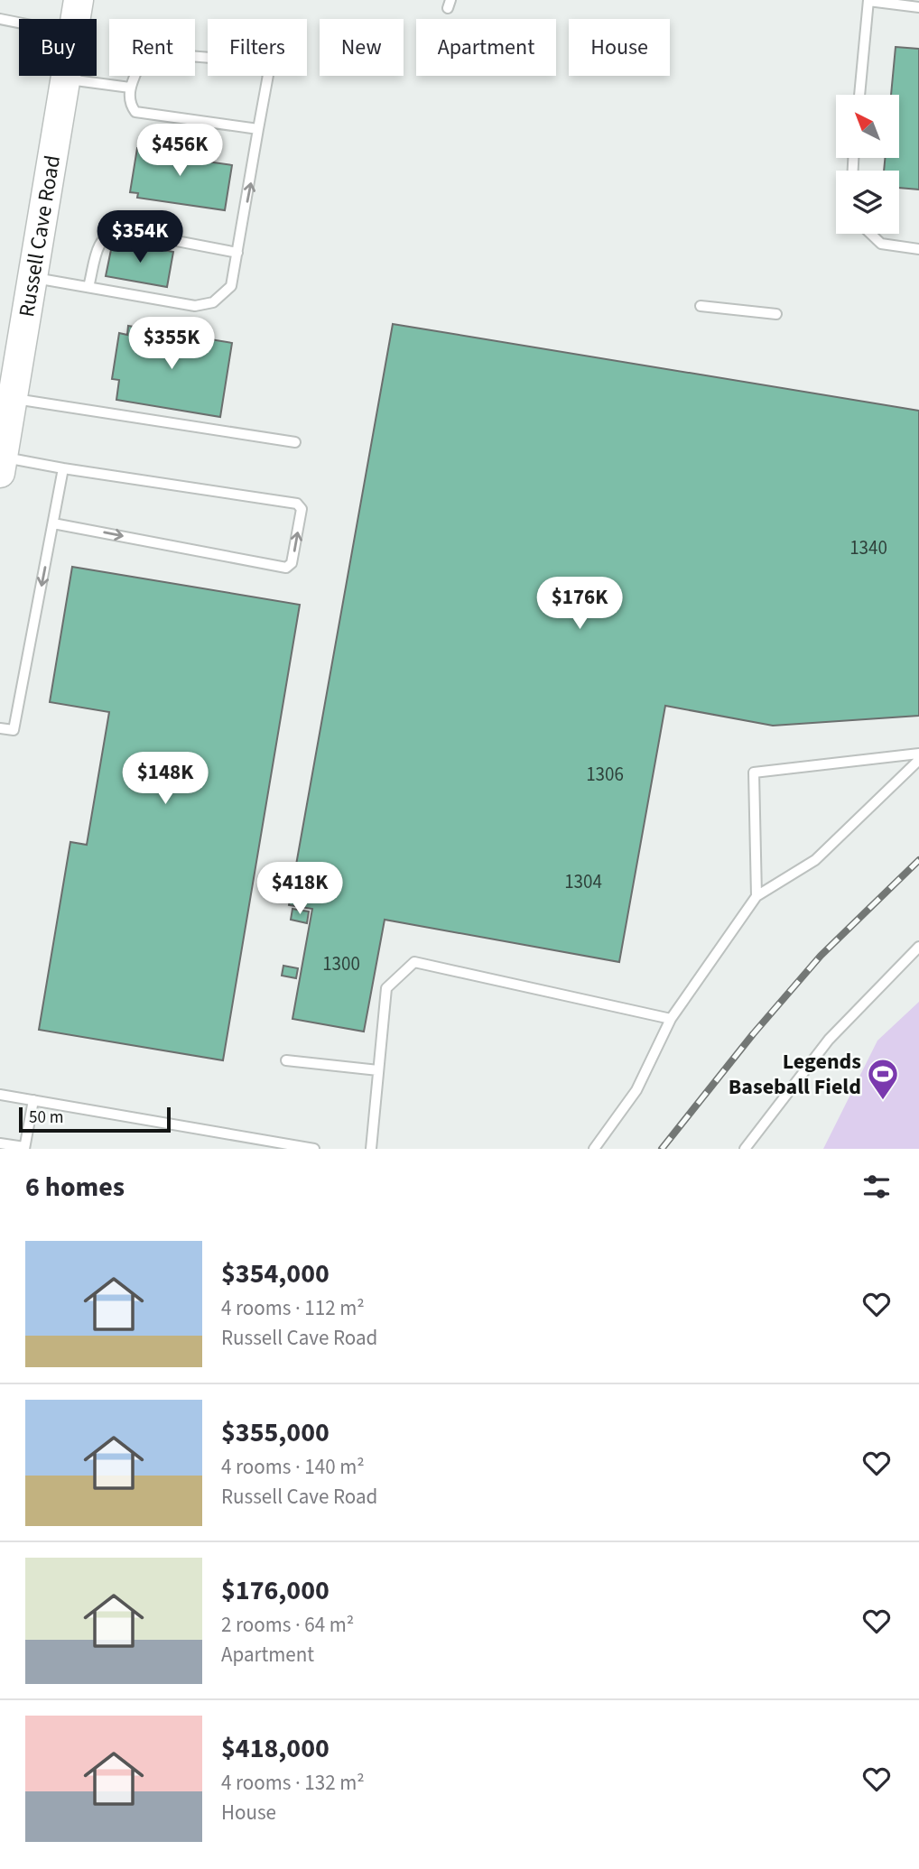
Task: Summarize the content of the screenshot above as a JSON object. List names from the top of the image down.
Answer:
{
  "streets": {
    "street": ["Russell Cave Road"]
  },
  "places": {
    "sports": ["Legends Baseball Field"]
  },
  "house_numbers": [
    "1340",
    "1306",
    "1304",
    "1300"
  ],
  "scale_bar": "50 m",
  "north": "top left",
  "page": {
    "chip": [
      "Buy",
      "Rent",
      "Filters",
      "New",
      "Apartment",
      "House"
    ],
    "price": [
      "$456K",
      "$354K",
      "$355K",
      "$176K",
      "$148K",
      "$418K"
    ],
    "scale": "50 m",
    "heading": "6 homes",
    "list": [
      {
        "name": "$354,000",
        "note": "4 rooms · 112 m² · Russell Cave Road"
      },
      {
        "name": "$355,000",
        "note": "4 rooms · 140 m² · Russell Cave Road"
      },
      {
        "name": "$176,000",
        "note": "2 rooms · 64 m² · Apartment"
      },
      {
        "name": "$418,000",
        "note": "4 rooms · 132 m² · House"
      }
    ]
  }
}
